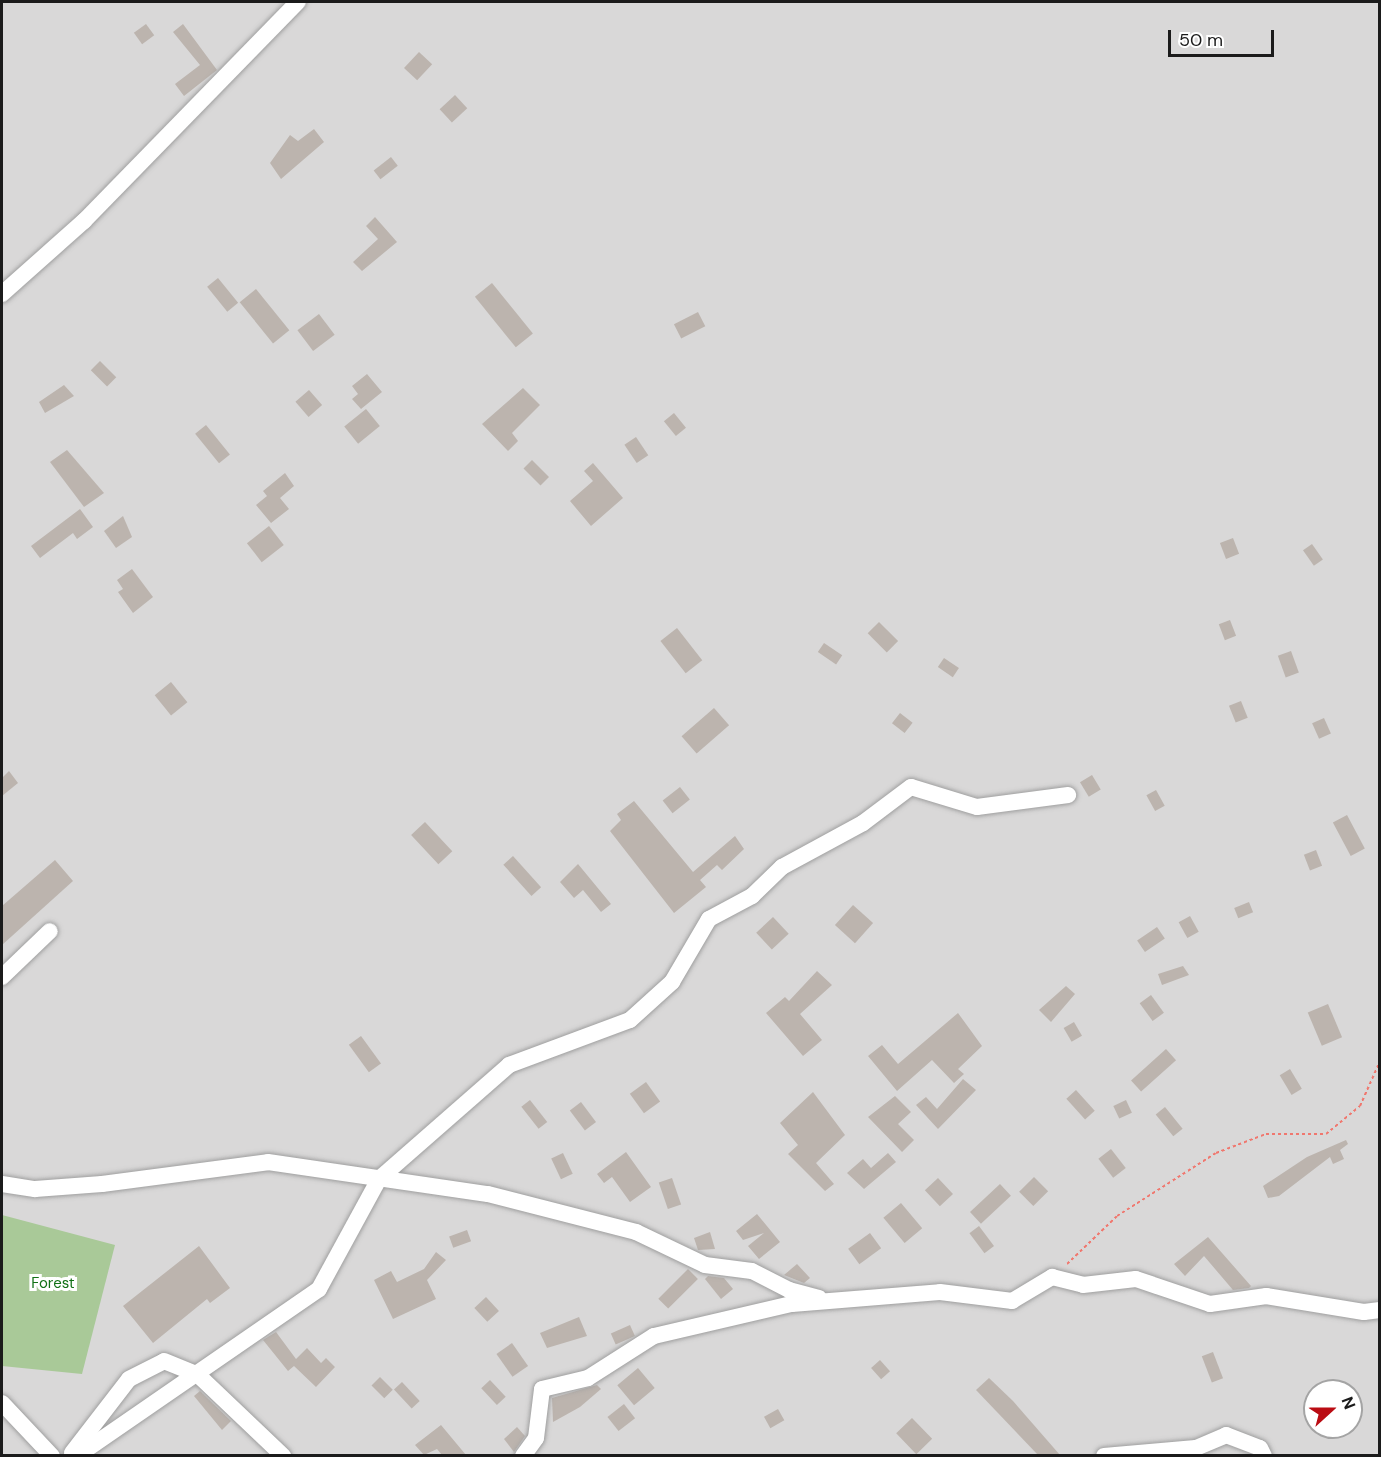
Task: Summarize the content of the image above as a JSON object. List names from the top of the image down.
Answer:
{
  "parks": ["Forest"],
  "scale_bar": "50 m",
  "north": "right"
}
